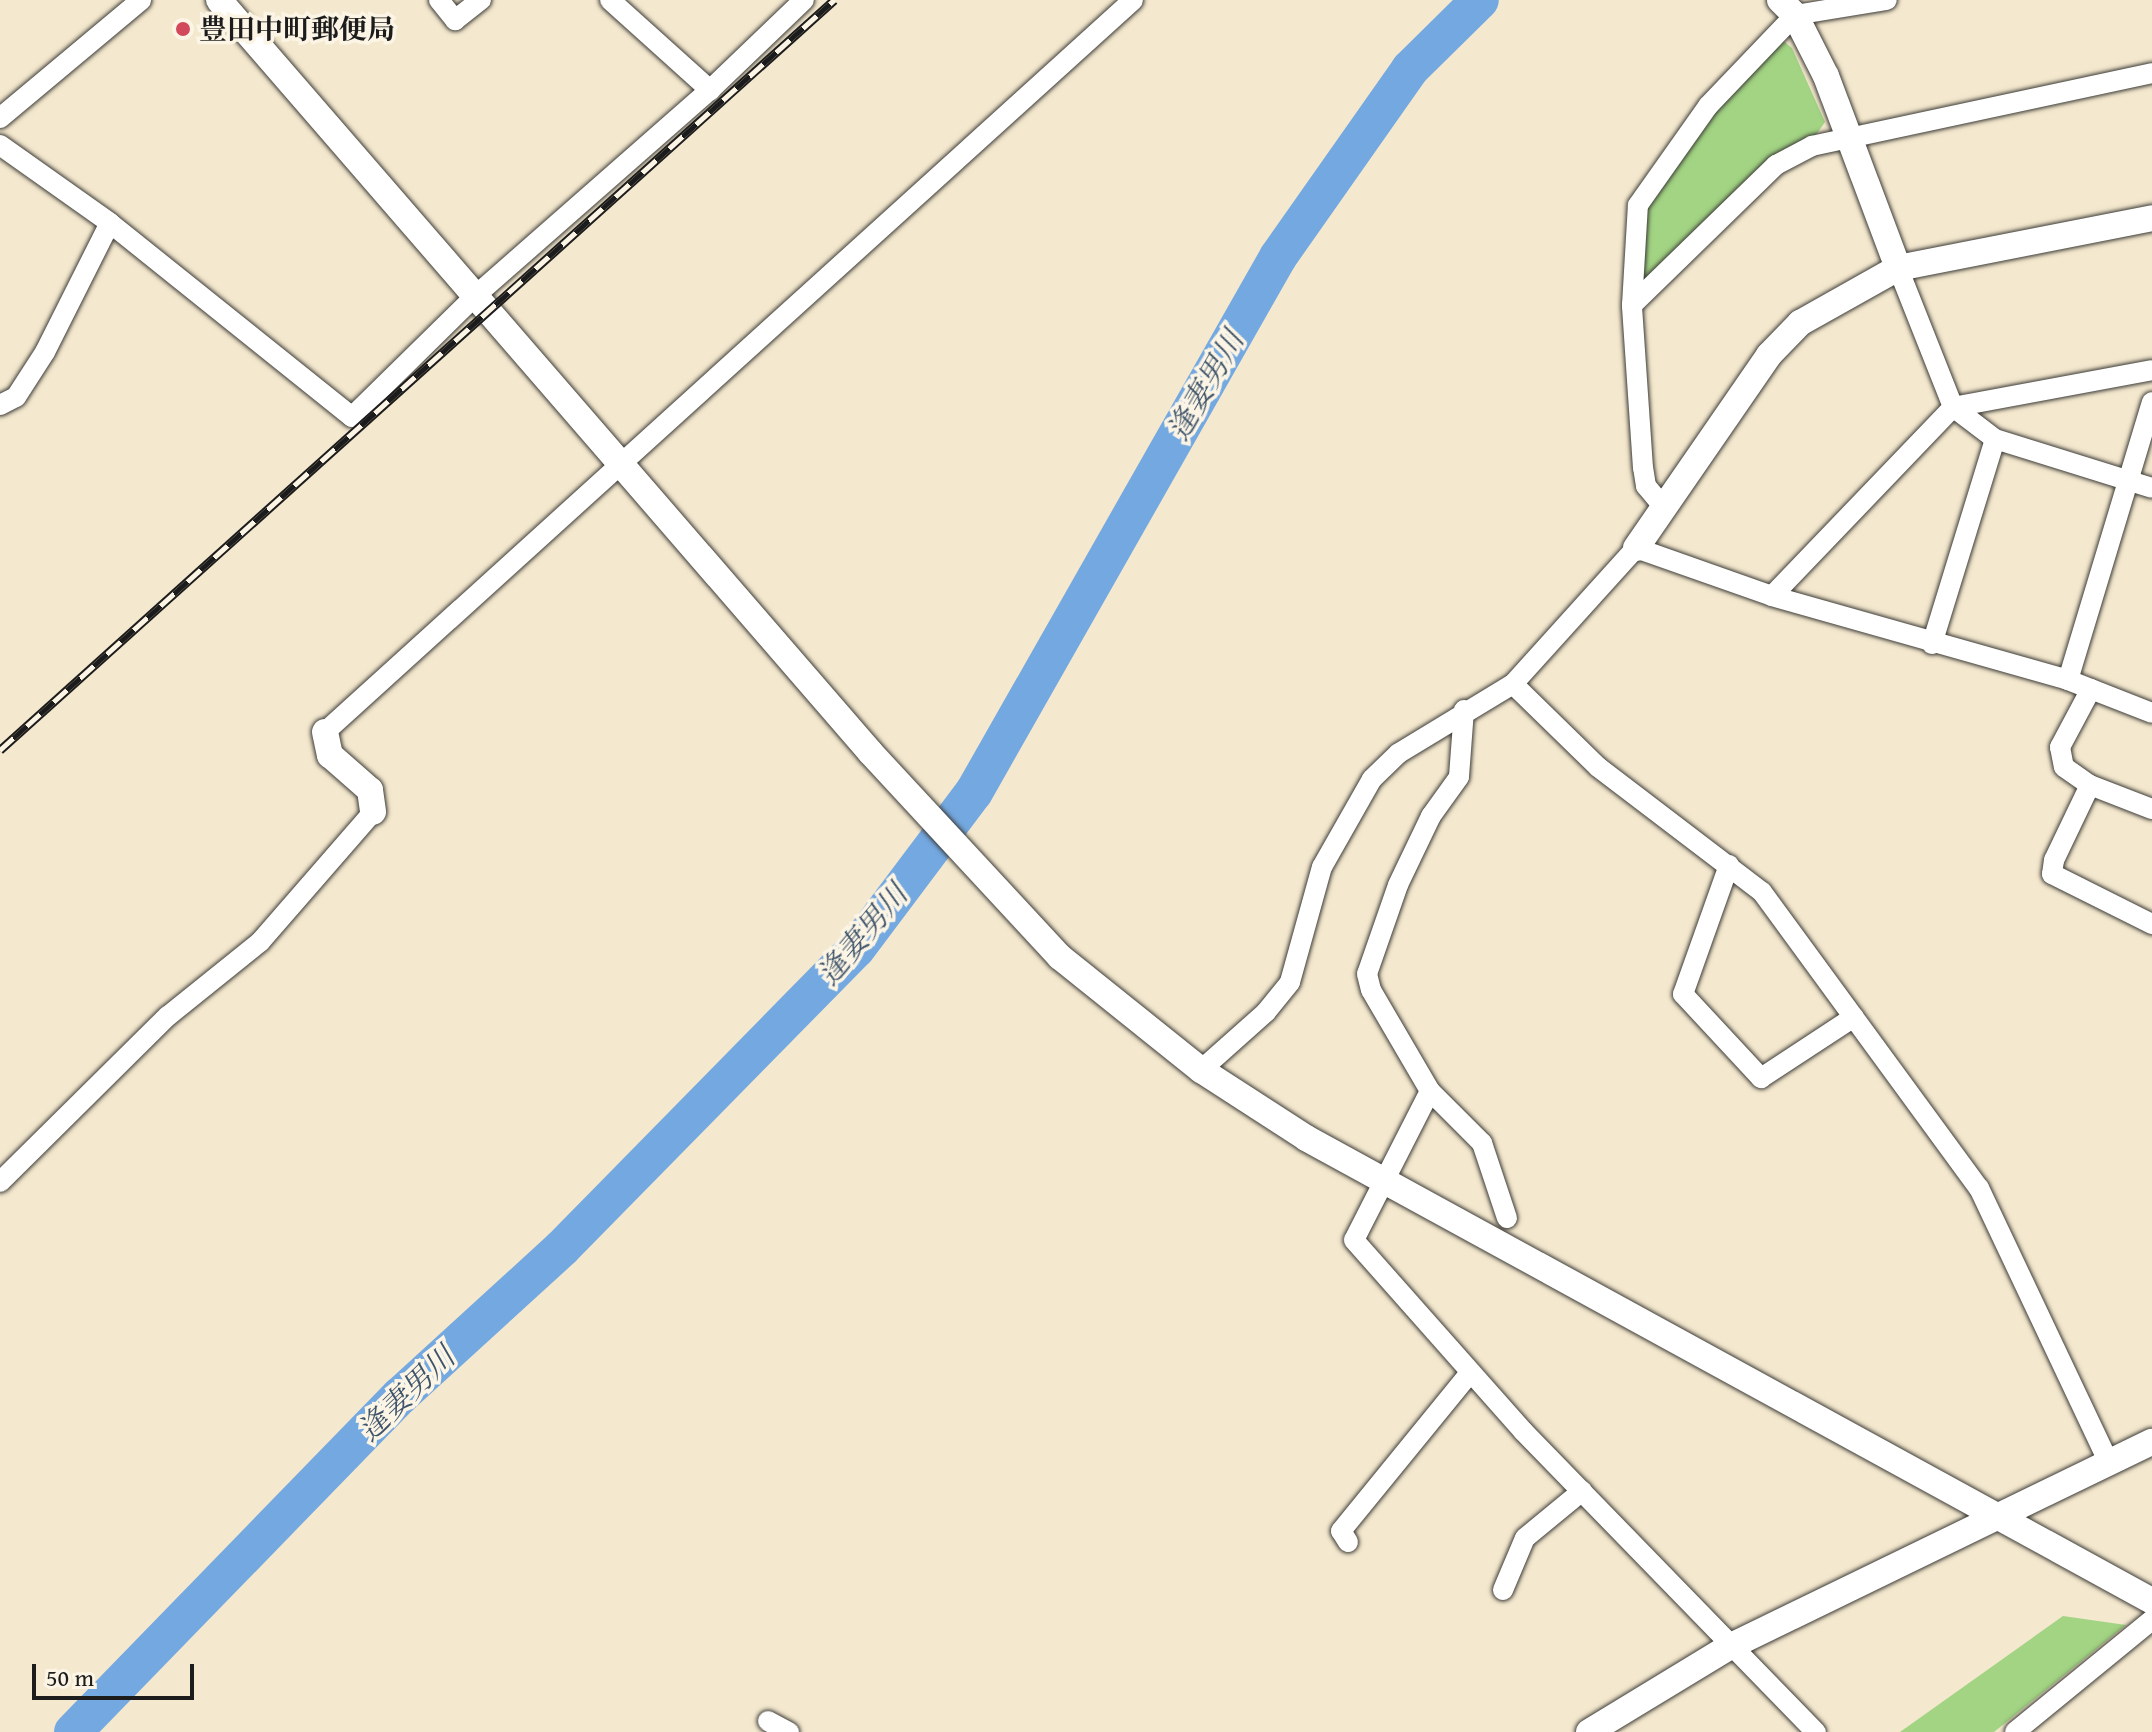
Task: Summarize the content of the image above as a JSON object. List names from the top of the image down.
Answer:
{
  "water": ["逢妻男川"],
  "places": ["豊田中町郵便局"],
  "scale_bar": "50 m"
}
